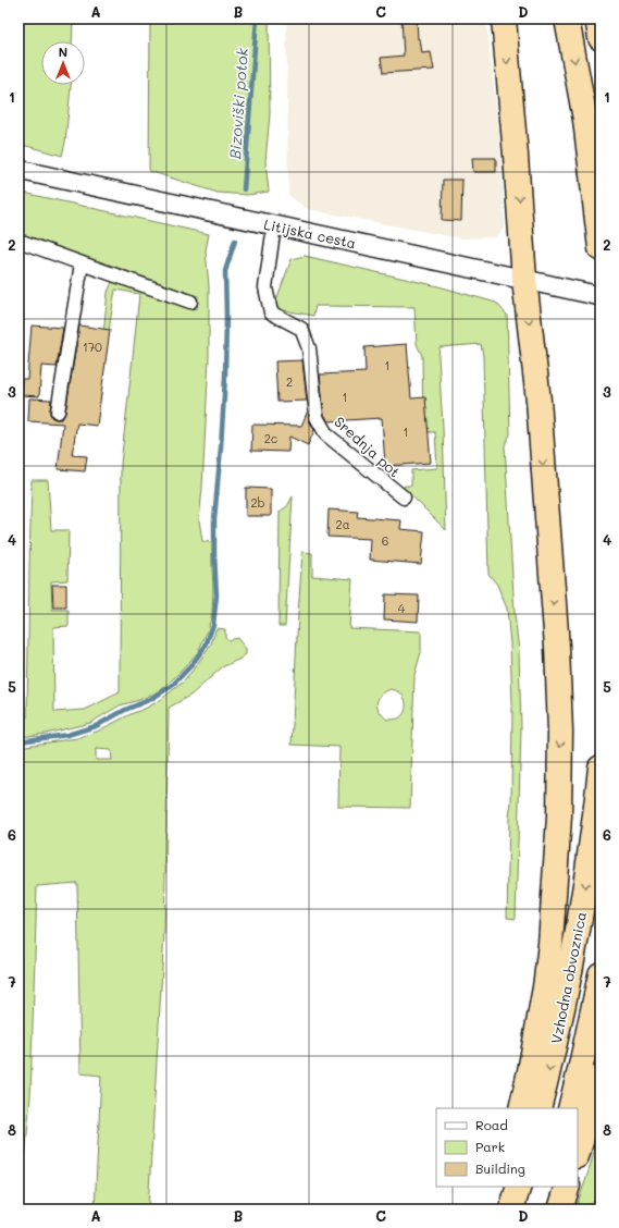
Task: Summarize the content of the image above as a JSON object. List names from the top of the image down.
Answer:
{
  "streets": {
    "highway": ["Vzhodna obvoznica"],
    "main road": ["Litijska cesta"],
    "street": ["Srednja pot"]
  },
  "crossings": [
    ["Litijska cesta", "Srednja pot"]
  ],
  "water": ["Bizoviški potok"],
  "house_numbers": [
    "170",
    "1",
    "2",
    "1",
    "1",
    "2c",
    "2b",
    "2a",
    "6",
    "4"
  ],
  "legend": ["Road", "Park", "Building"],
  "north": "top",
  "grid": {
    "columns": [
      "A",
      "B",
      "C",
      "D"
    ],
    "rows": [
      "1",
      "2",
      "3",
      "4",
      "5",
      "6",
      "7",
      "8"
    ]
  }
}
